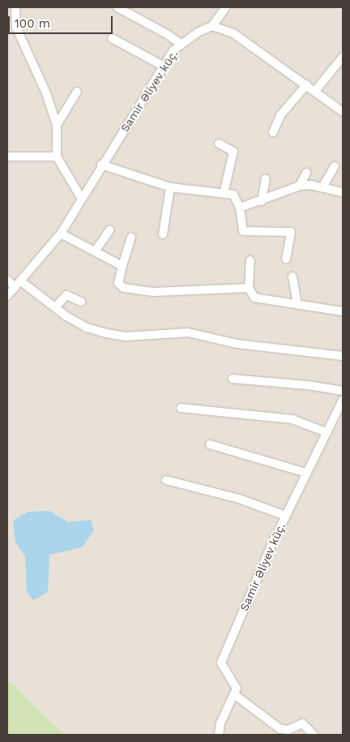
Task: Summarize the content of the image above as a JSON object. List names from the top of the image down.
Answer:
{
  "streets": {
    "street": ["Samir Əliyev küç."]
  },
  "scale_bar": "100 m"
}
